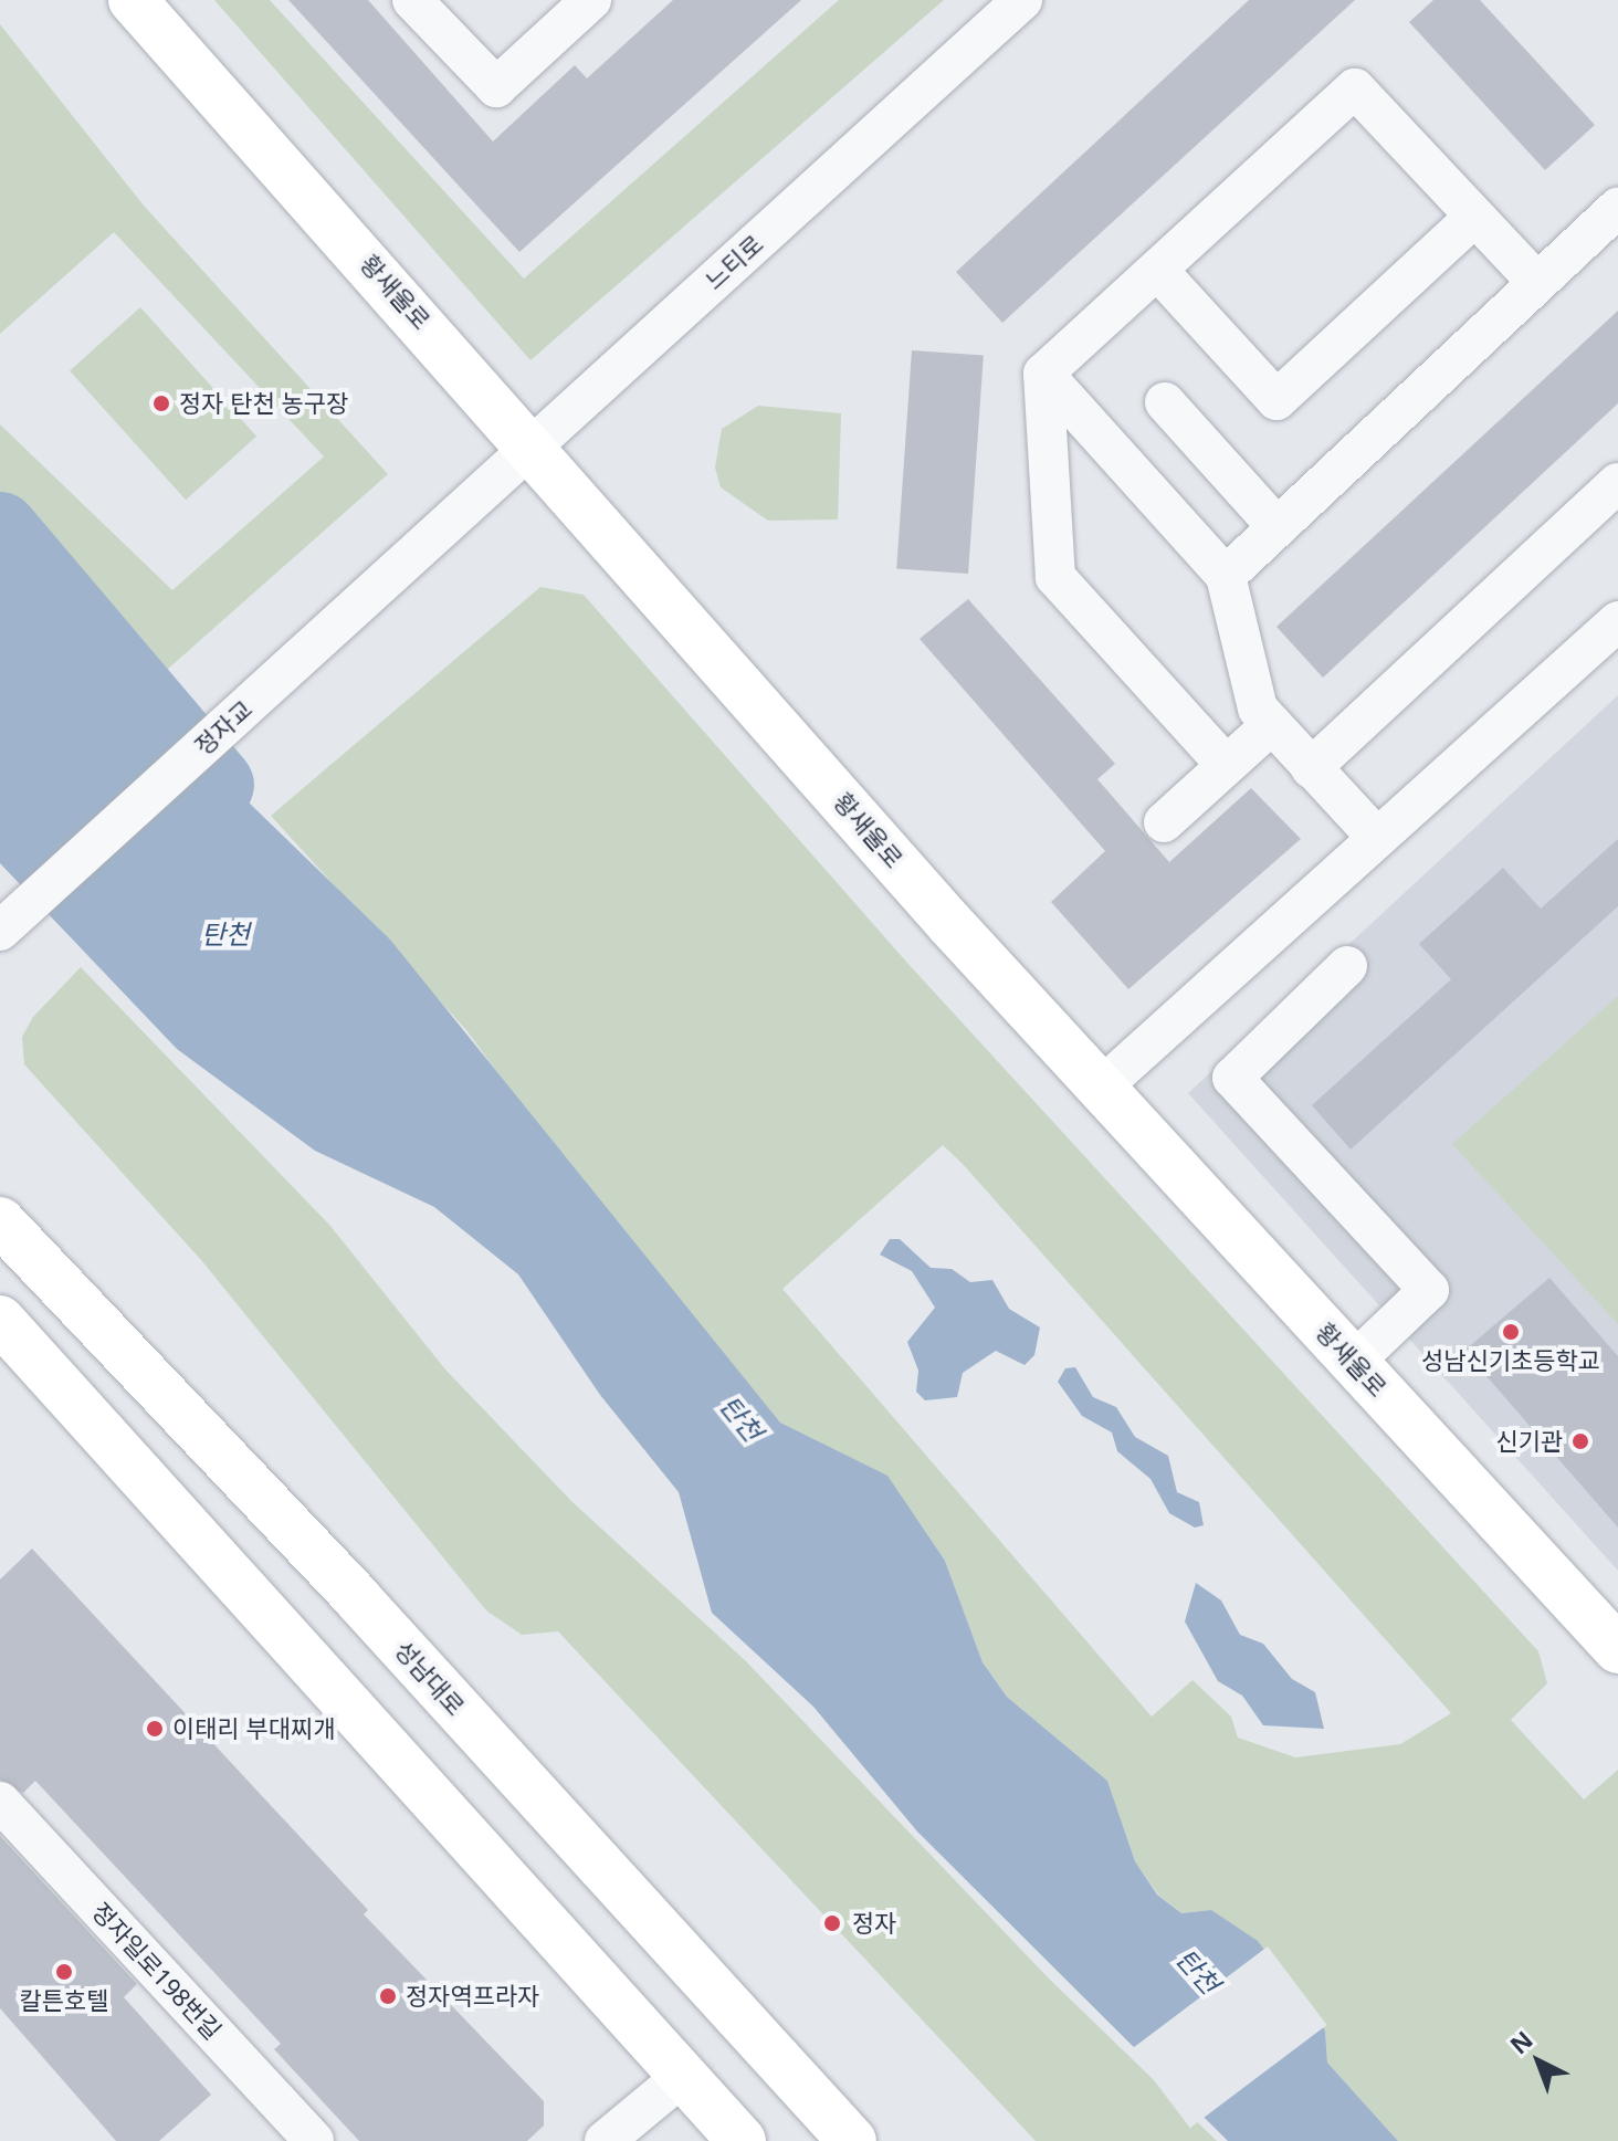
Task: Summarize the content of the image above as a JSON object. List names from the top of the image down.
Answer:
{
  "streets": {
    "main road": ["황새울로", "성남대로"],
    "street": ["느티로", "정자교", "정자일로198번길"]
  },
  "crossings": [
    ["느티로", "황새울로"],
    ["느티로", "정자교"]
  ],
  "water": ["탄천"],
  "places": [
    "정자 탄천 농구장",
    "성남신기초등학교",
    "신기관",
    "이태리 부대찌개",
    "정자",
    "칼튼호텔",
    "정자역프라자"
  ],
  "north": "top left"
}
